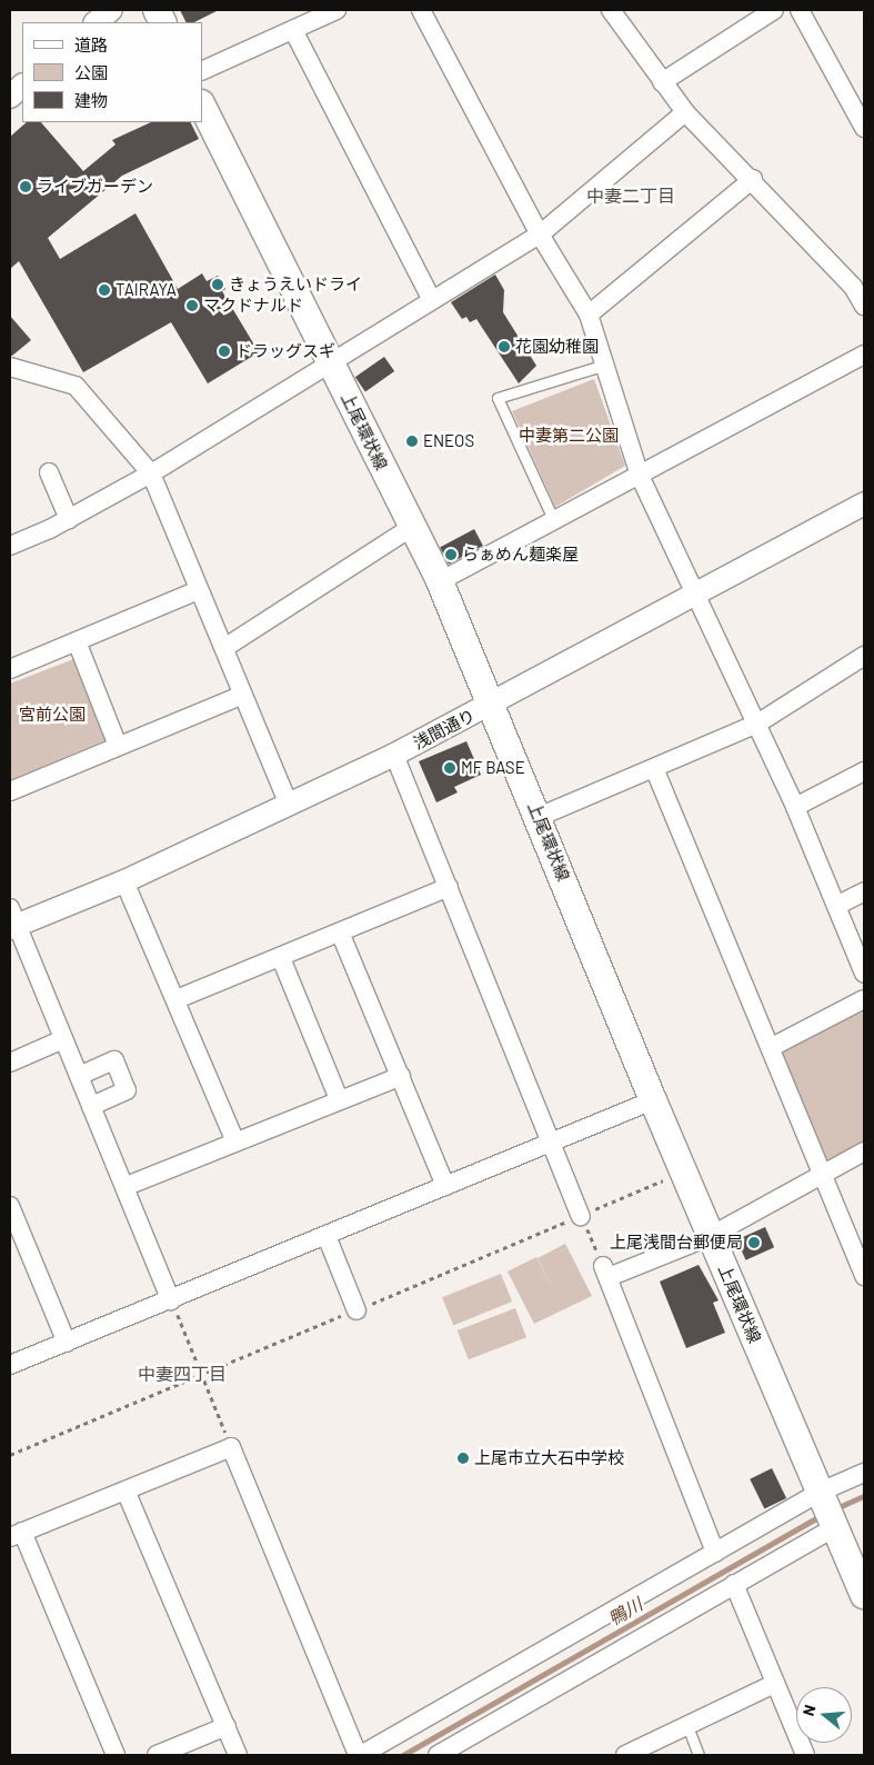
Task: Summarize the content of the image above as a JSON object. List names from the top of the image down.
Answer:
{
  "streets": {
    "main road": ["上尾環状線"],
    "street": ["浅間通り"]
  },
  "crossings": [
    ["上尾環状線", "浅間通り"]
  ],
  "districts": ["中妻二丁目", "中妻四丁目"],
  "water": ["鴨川"],
  "parks": ["中妻第二公園", "宮前公園"],
  "places": [
    "ライブガーデン",
    "きょうえいドライ",
    "TAIRAYA",
    "マクドナルド",
    "花園幼稚園",
    "ドラッグスギ",
    "ENEOS",
    "らぁめん麺楽屋",
    "MF BASE",
    "上尾浅間台郵便局",
    "上尾市立大石中学校"
  ],
  "legend": ["道路", "公園", "建物"],
  "north": "left"
}
